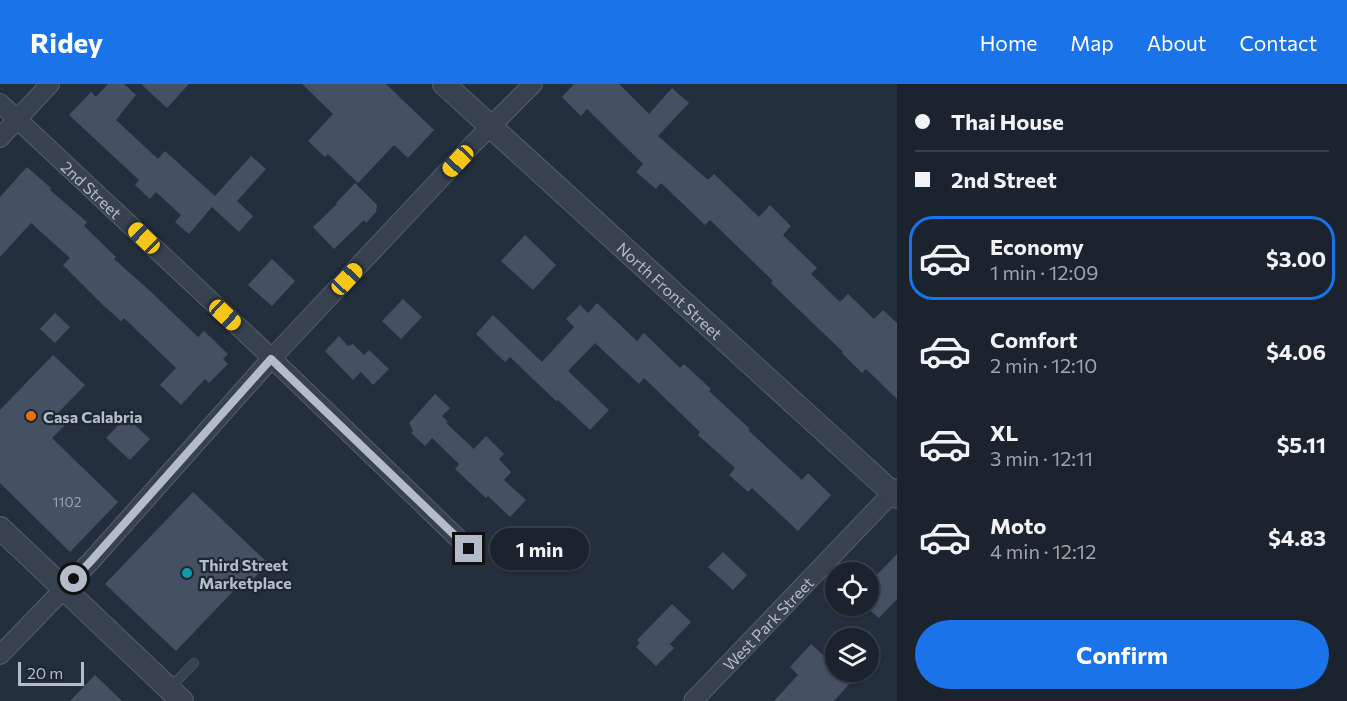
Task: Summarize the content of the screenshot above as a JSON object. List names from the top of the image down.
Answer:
{
  "streets": {
    "street": ["2nd Street", "North Front Street", "West Park Street"]
  },
  "crossings": [
    ["North Front Street", "West Park Street"]
  ],
  "places": ["Casa Calabria", "Third Street Marketplace"],
  "house_numbers": ["1102"],
  "scale_bar": "20 m",
  "page": {
    "header": "Ridey",
    "nav": [
      "Home",
      "Map",
      "About",
      "Contact"
    ],
    "banner": ["Thai House", "2nd Street"],
    "list": [
      {
        "name": "Economy",
        "note": "1 min · 12:09",
        "value": "$3.00"
      },
      {
        "name": "Comfort",
        "note": "2 min · 12:10",
        "value": "$4.06"
      },
      {
        "name": "XL",
        "note": "3 min · 12:11",
        "value": "$5.11"
      },
      {
        "name": "Moto",
        "note": "4 min · 12:12",
        "value": "$4.83"
      }
    ],
    "bubble": "1 min",
    "buttons": "Confirm",
    "scale": "20 m"
  }
}
